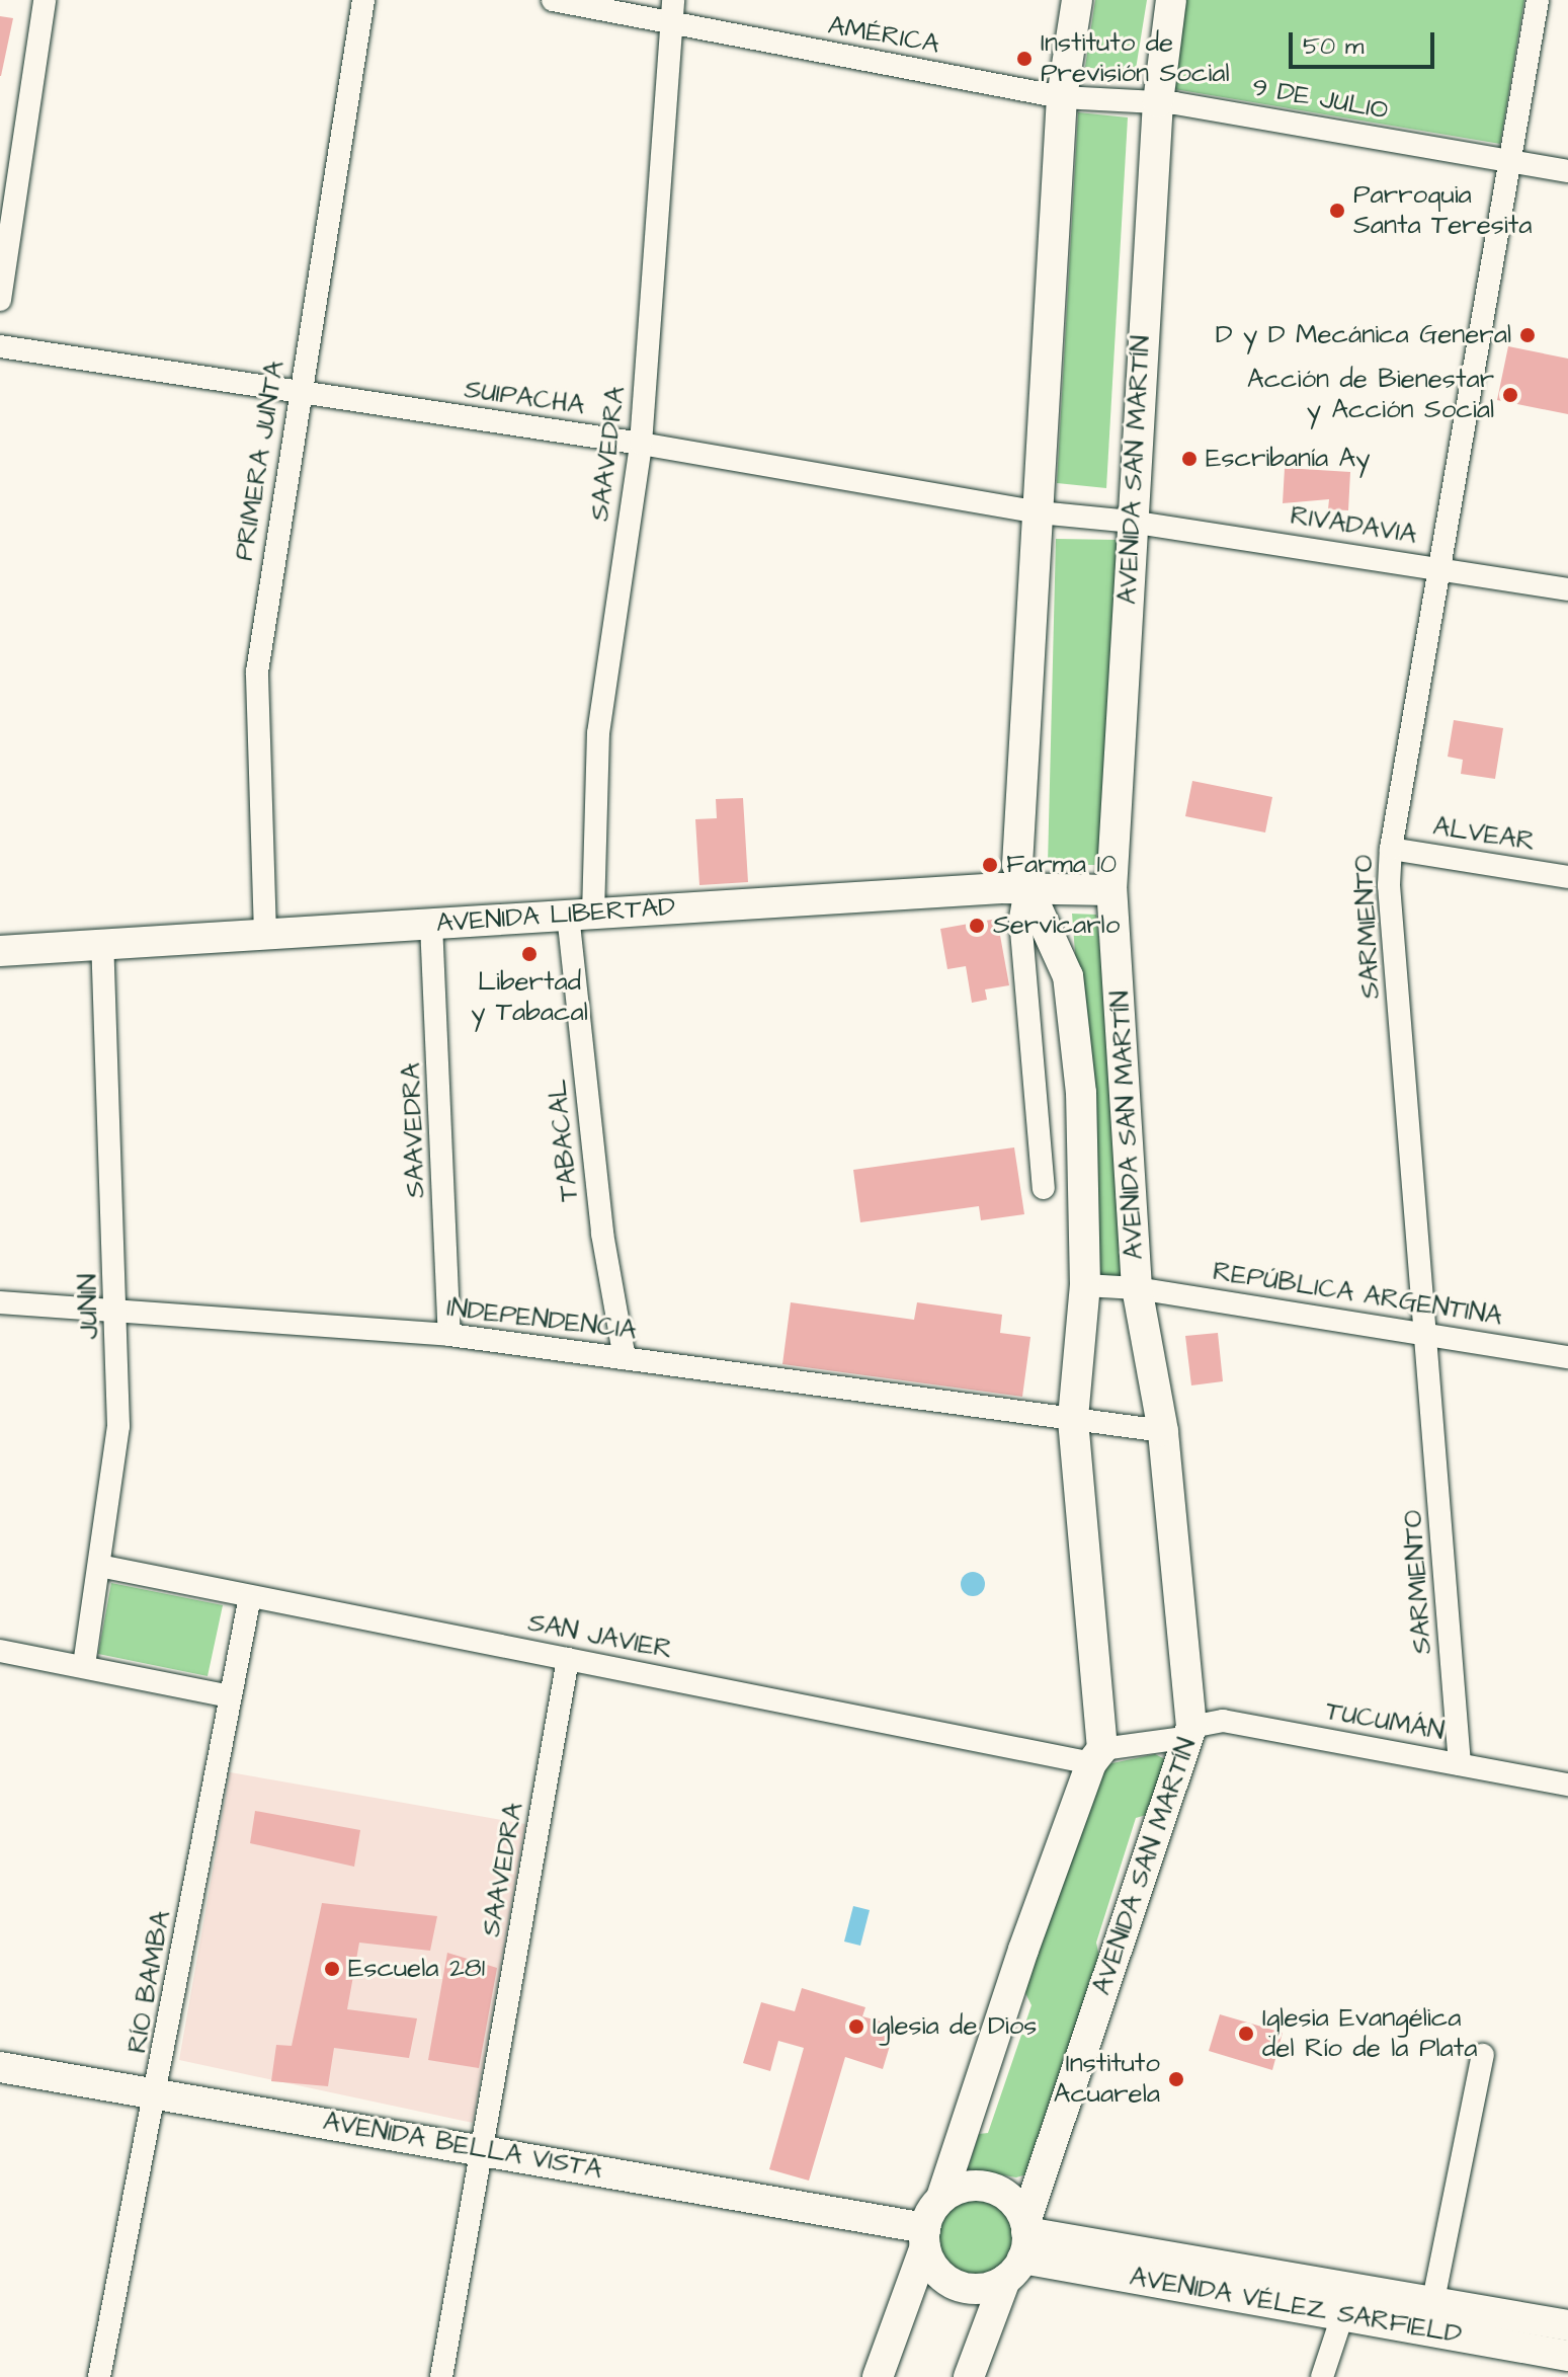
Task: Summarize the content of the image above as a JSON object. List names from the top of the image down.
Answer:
{
  "streets": {
    "main road": [
      "AVENIDA SAN MARTÍN",
      "AVENIDA LIBERTAD",
      "AVENIDA BELLA VISTA",
      "AVENIDA VÉLEZ SARFIELD"
    ],
    "street": [
      "AMÉRICA",
      "9 DE JULIO",
      "SUIPACHA",
      "SAAVEDRA",
      "PRIMERA JUNTA",
      "RIVADAVIA",
      "ALVEAR",
      "SARMIENTO",
      "TABACAL",
      "REPÚBLICA ARGENTINA",
      "JUNIN",
      "INDEPENDENCIA",
      "SAN JAVIER",
      "TUCUMÁN",
      "RÍO BAMBA"
    ]
  },
  "crossings": [
    ["AMÉRICA", "9 DE JULIO"],
    ["AMÉRICA", "SAAVEDRA"],
    ["AMÉRICA", "AVENIDA SAN MARTÍN"],
    ["9 DE JULIO", "AVENIDA SAN MARTÍN"],
    ["9 DE JULIO", "SARMIENTO"],
    ["SUIPACHA", "SAAVEDRA"],
    ["SUIPACHA", "PRIMERA JUNTA"],
    ["SUIPACHA", "AVENIDA SAN MARTÍN"],
    ["SUIPACHA", "RIVADAVIA"],
    ["SAAVEDRA", "AVENIDA LIBERTAD"],
    ["SAAVEDRA", "TABACAL"],
    ["SAAVEDRA", "INDEPENDENCIA"],
    ["SAAVEDRA", "SAN JAVIER"],
    ["SAAVEDRA", "AVENIDA BELLA VISTA"],
    ["PRIMERA JUNTA", "AVENIDA LIBERTAD"],
    ["AVENIDA SAN MARTÍN", "RIVADAVIA"],
    ["AVENIDA SAN MARTÍN", "AVENIDA LIBERTAD"],
    ["AVENIDA SAN MARTÍN", "REPÚBLICA ARGENTINA"],
    ["AVENIDA SAN MARTÍN", "INDEPENDENCIA"],
    ["AVENIDA SAN MARTÍN", "SAN JAVIER"],
    ["AVENIDA SAN MARTÍN", "TUCUMÁN"],
    ["AVENIDA SAN MARTÍN", "AVENIDA BELLA VISTA"],
    ["AVENIDA SAN MARTÍN", "AVENIDA VÉLEZ SARFIELD"],
    ["RIVADAVIA", "SARMIENTO"],
    ["ALVEAR", "SARMIENTO"],
    ["AVENIDA LIBERTAD", "TABACAL"],
    ["AVENIDA LIBERTAD", "JUNIN"],
    ["SARMIENTO", "REPÚBLICA ARGENTINA"],
    ["SARMIENTO", "TUCUMÁN"],
    ["TABACAL", "INDEPENDENCIA"],
    ["JUNIN", "INDEPENDENCIA"],
    ["JUNIN", "SAN JAVIER"],
    ["SAN JAVIER", "TUCUMÁN"],
    ["SAN JAVIER", "RÍO BAMBA"],
    ["RÍO BAMBA", "AVENIDA BELLA VISTA"],
    ["AVENIDA BELLA VISTA", "AVENIDA VÉLEZ SARFIELD"]
  ],
  "places": [
    "Instituto de Previsión Social",
    "Parroquia Santa Teresita",
    "D y D Mecánica General",
    "Acción de Bienestar y Acción Social",
    "Escribanía Ay",
    "Farma 10",
    "Servicarlo",
    "Libertad y Tabacal",
    "Escuela 281",
    "Iglesia de Dios",
    "Iglesia Evangélica del Río de la Plata",
    "Instituto Acuarela"
  ],
  "scale_bar": "50 m"
}
